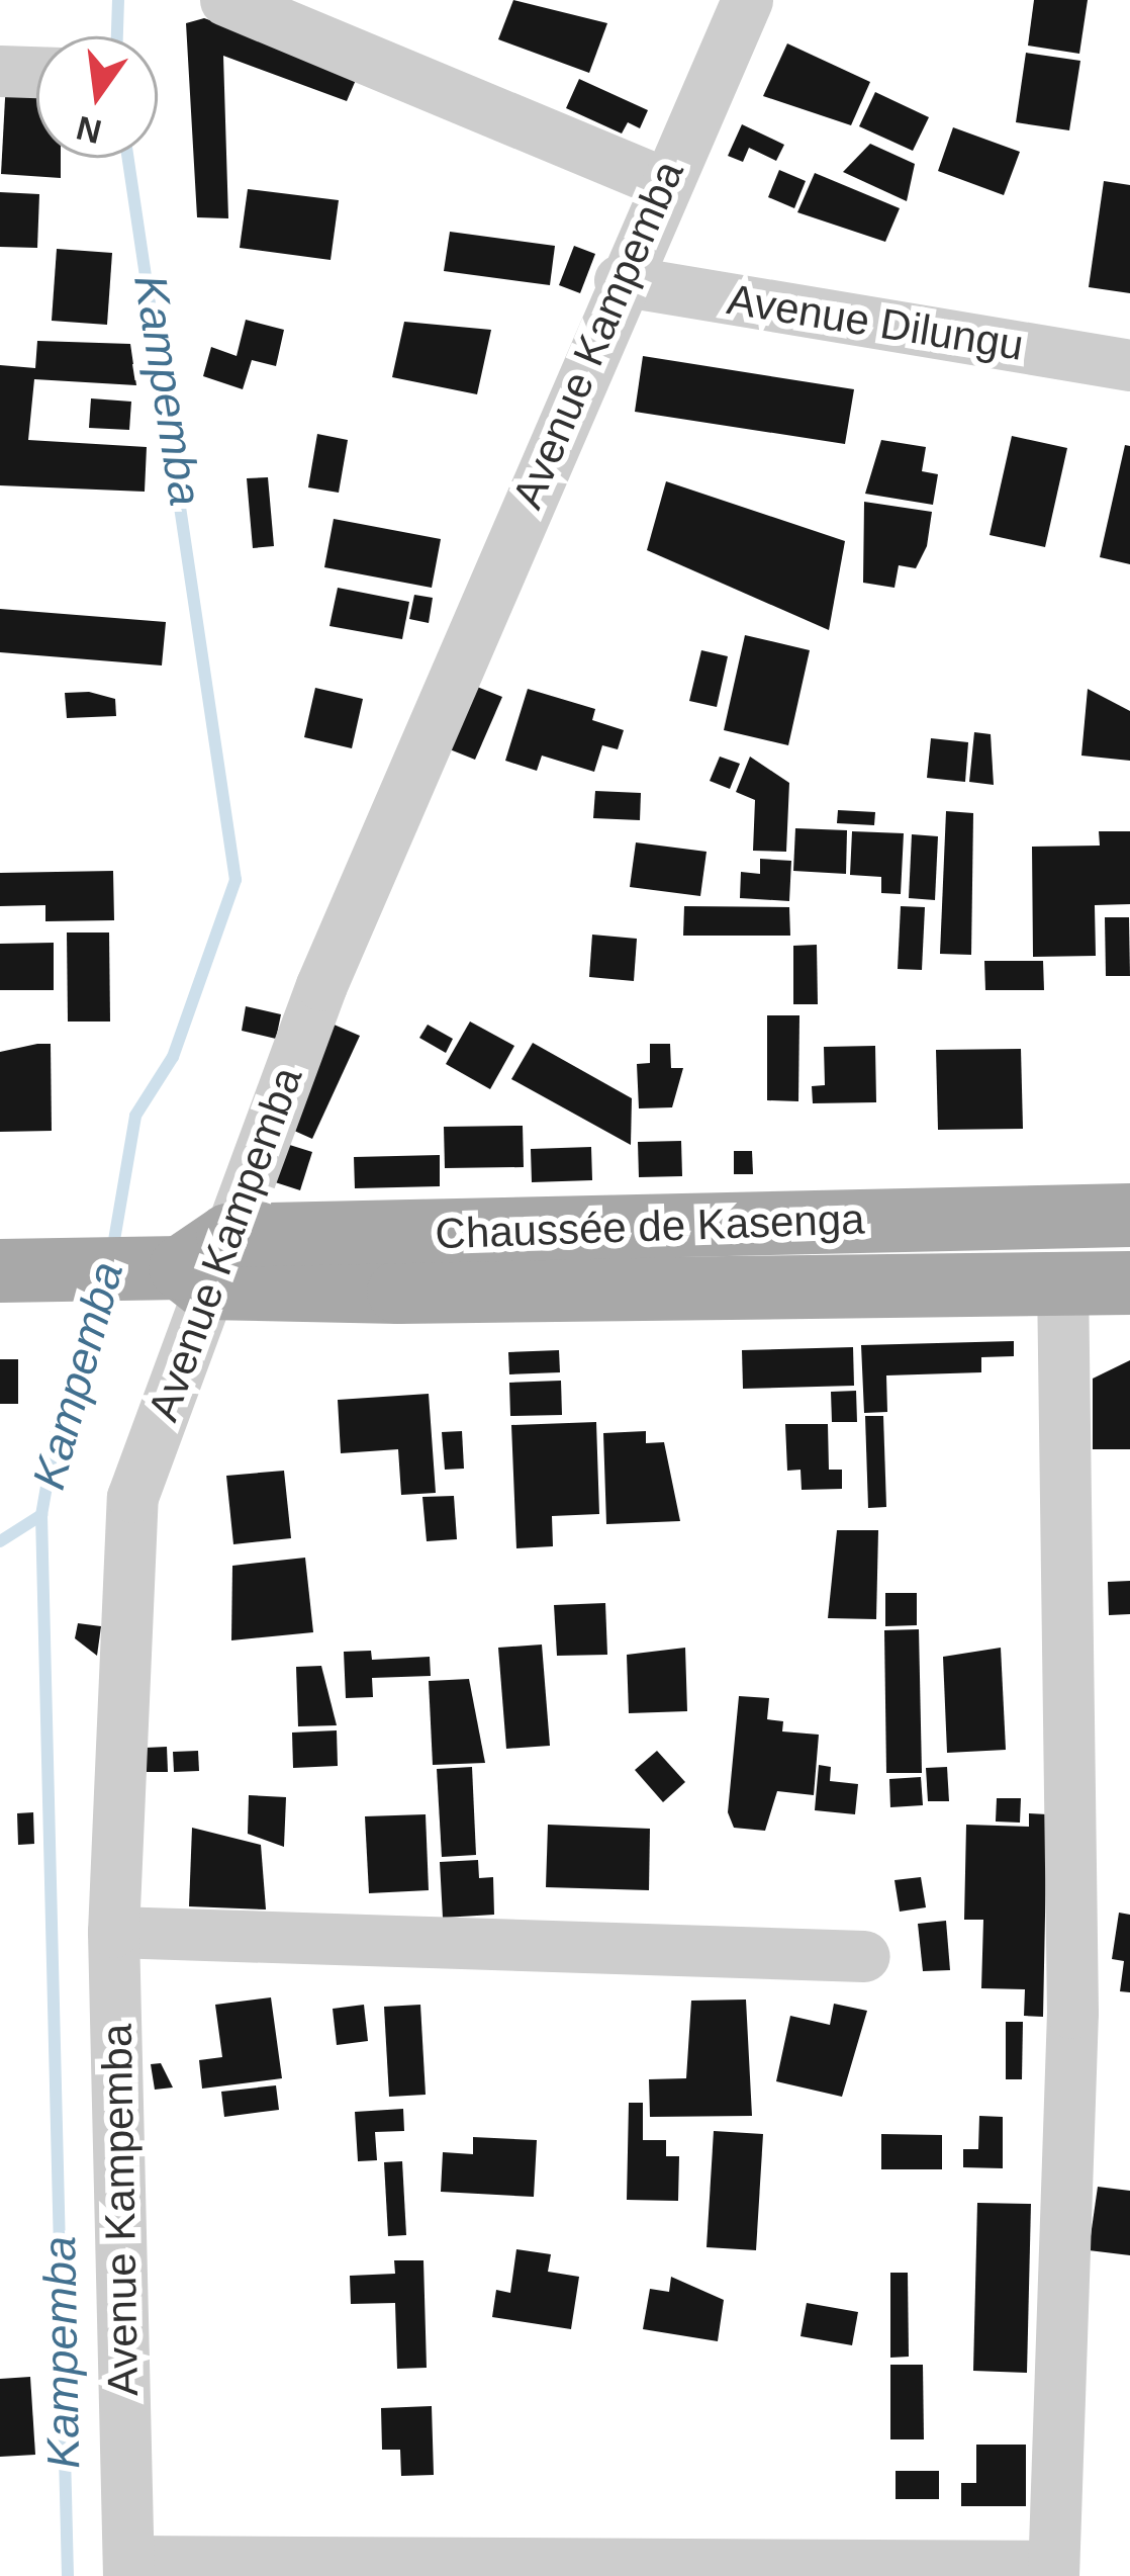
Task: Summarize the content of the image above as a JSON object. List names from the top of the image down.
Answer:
{
  "streets": {
    "main road": ["Chaussée de Kasenga"],
    "street": ["Avenue Dilungu", "Avenue Kampemba"]
  },
  "crossings": [
    ["Avenue Dilungu", "Avenue Kampemba"],
    ["Avenue Kampemba", "Chaussée de Kasenga"]
  ],
  "water": ["Kampemba"],
  "north": "bottom"
}
